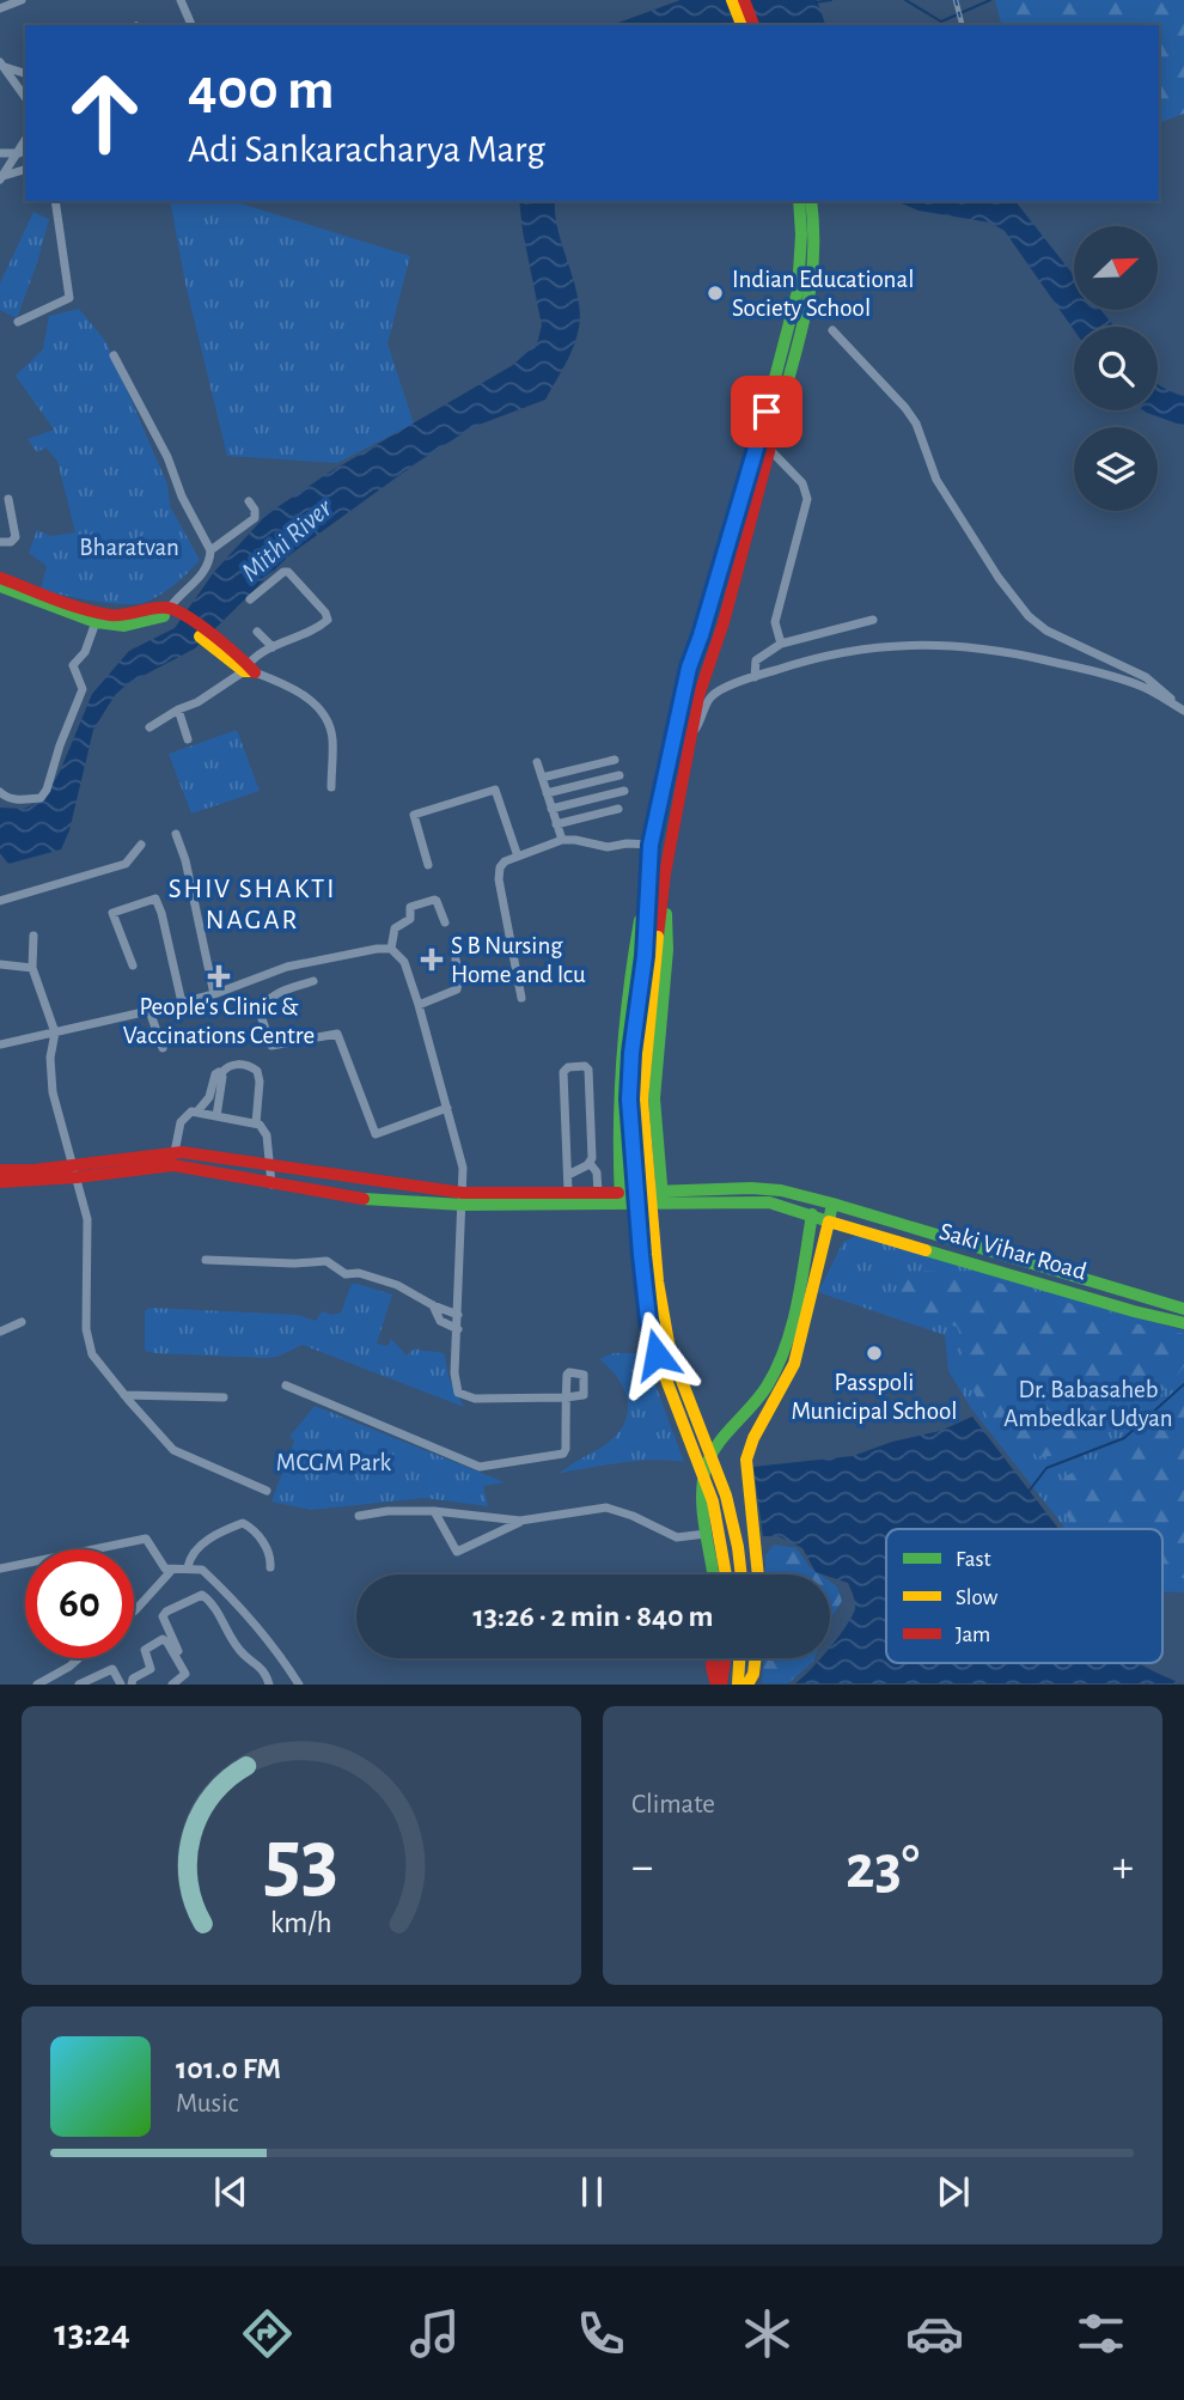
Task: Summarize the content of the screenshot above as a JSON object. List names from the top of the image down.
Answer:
{
  "streets": {
    "main road": ["Saki Vihar Road"]
  },
  "districts": ["SHIV SHAKTI NAGAR"],
  "water": ["Mithi River"],
  "parks": ["Bharatvan", "Dr. Babasaheb Ambedkar Udyan", "MCGM Park"],
  "places": {
    "other": ["Indian Educational Society School", "Passpoli Municipal School"],
    "health": ["S B Nursing Home and Icu", "People's Clinic & Vaccinations Centre"]
  },
  "legend": ["Fast", "Slow", "Jam"],
  "north": "top right",
  "page": {
    "turn": ["400 m", "Adi Sankaracharya Marg"],
    "limit": "60",
    "trip": "13:26 · 2 min · 840 m",
    "tile": "Climate",
    "heat": ["−", "23°", "+"],
    "song": ["101.0 FM", "Music"],
    "tabs": "13:24",
    "gauge": ["53", "km/h"]
  }
}
